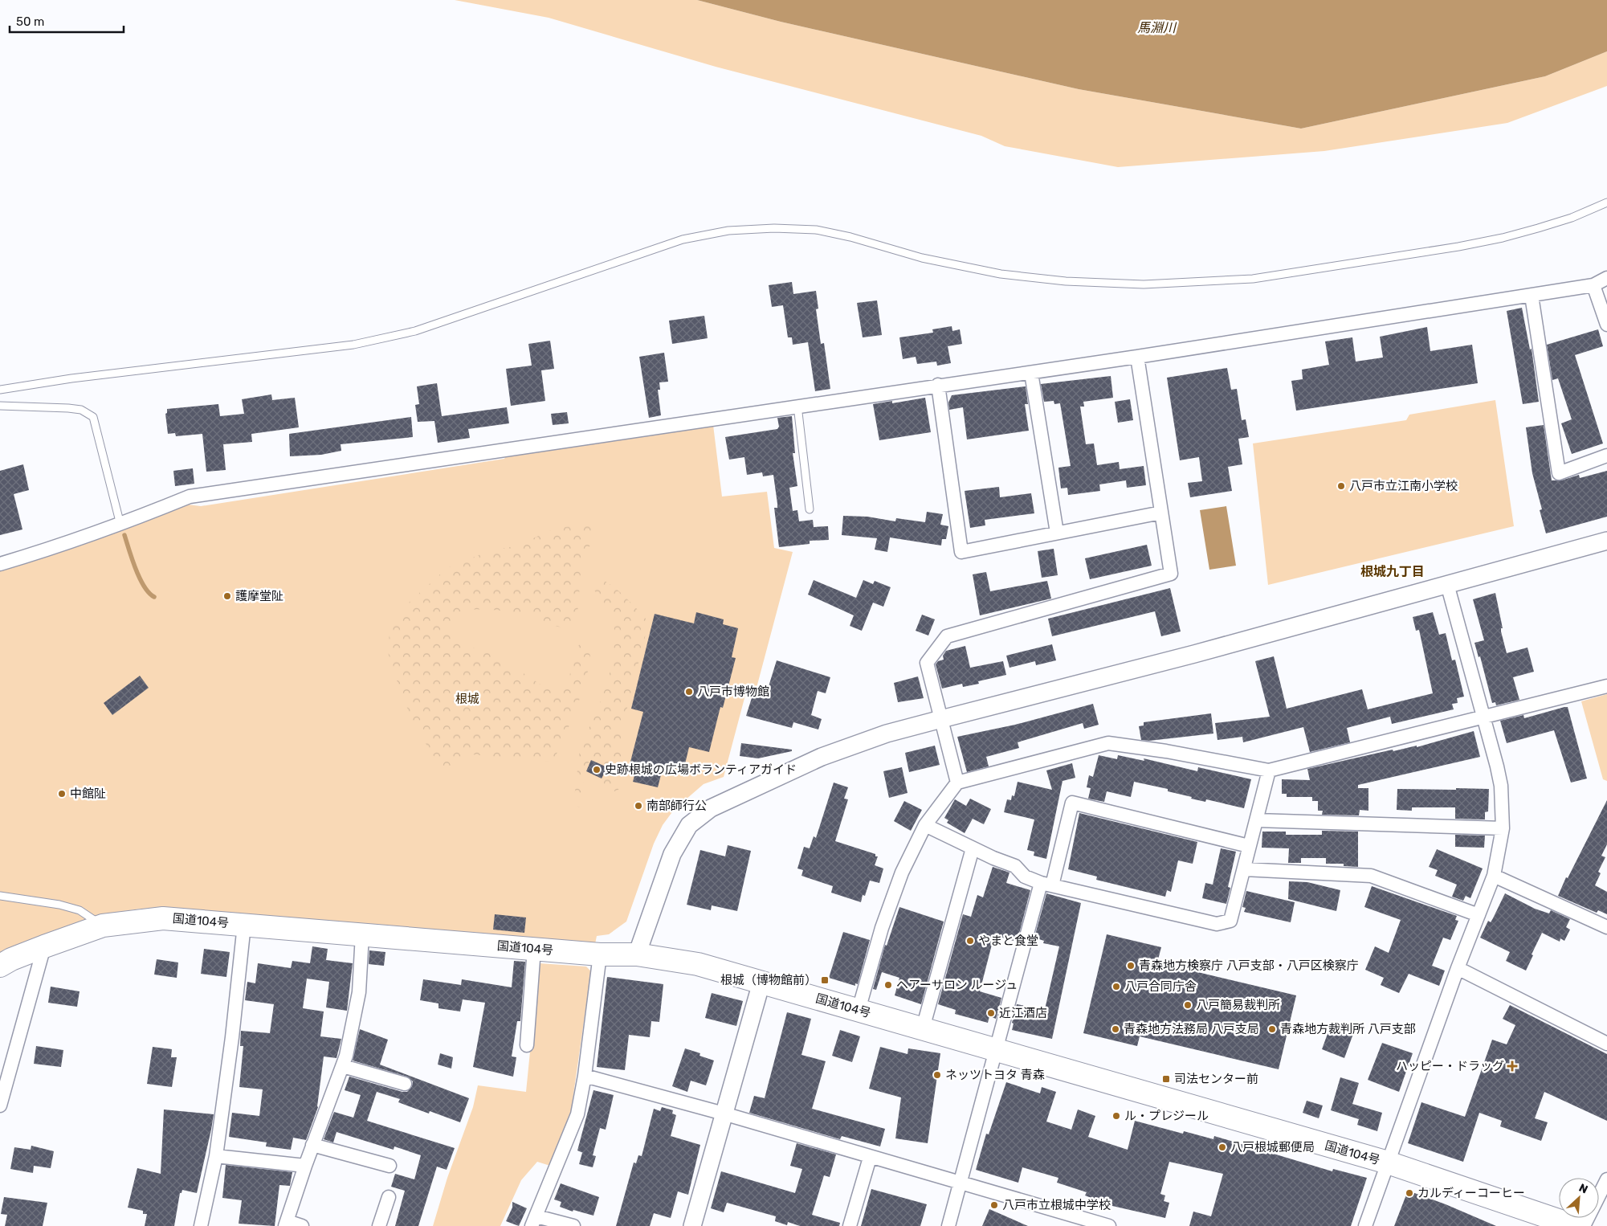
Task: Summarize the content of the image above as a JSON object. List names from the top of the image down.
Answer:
{
  "streets": {
    "highway": ["国道104号"]
  },
  "districts": ["根城九丁目"],
  "water": ["馬淵川"],
  "parks": ["根城"],
  "places": {
    "other": [
      "八戸市立江南小学校",
      "護摩堂阯",
      "八戸市博物館",
      "史跡根城の広場ボランティアガイド",
      "中館阯",
      "南部師行公",
      "やまと食堂",
      "青森地方検察庁 八戸支部・八戸区検察庁",
      "ヘアーサロン ルージュ",
      "八戸合同庁舎",
      "八戸簡易裁判所",
      "近江酒店",
      "青森地方法務局 八戸支局",
      "青森地方裁判所 八戸支部",
      "ネッツトヨタ 青森",
      "ル・プレジール",
      "八戸根城郵便局",
      "カルディーコーヒー",
      "八戸市立根城中学校"
    ],
    "transit": ["根城（博物館前）", "司法センター前"],
    "health": ["ハッピー・ドラッグ"]
  },
  "scale_bar": "50 m",
  "north": "top right"
}
